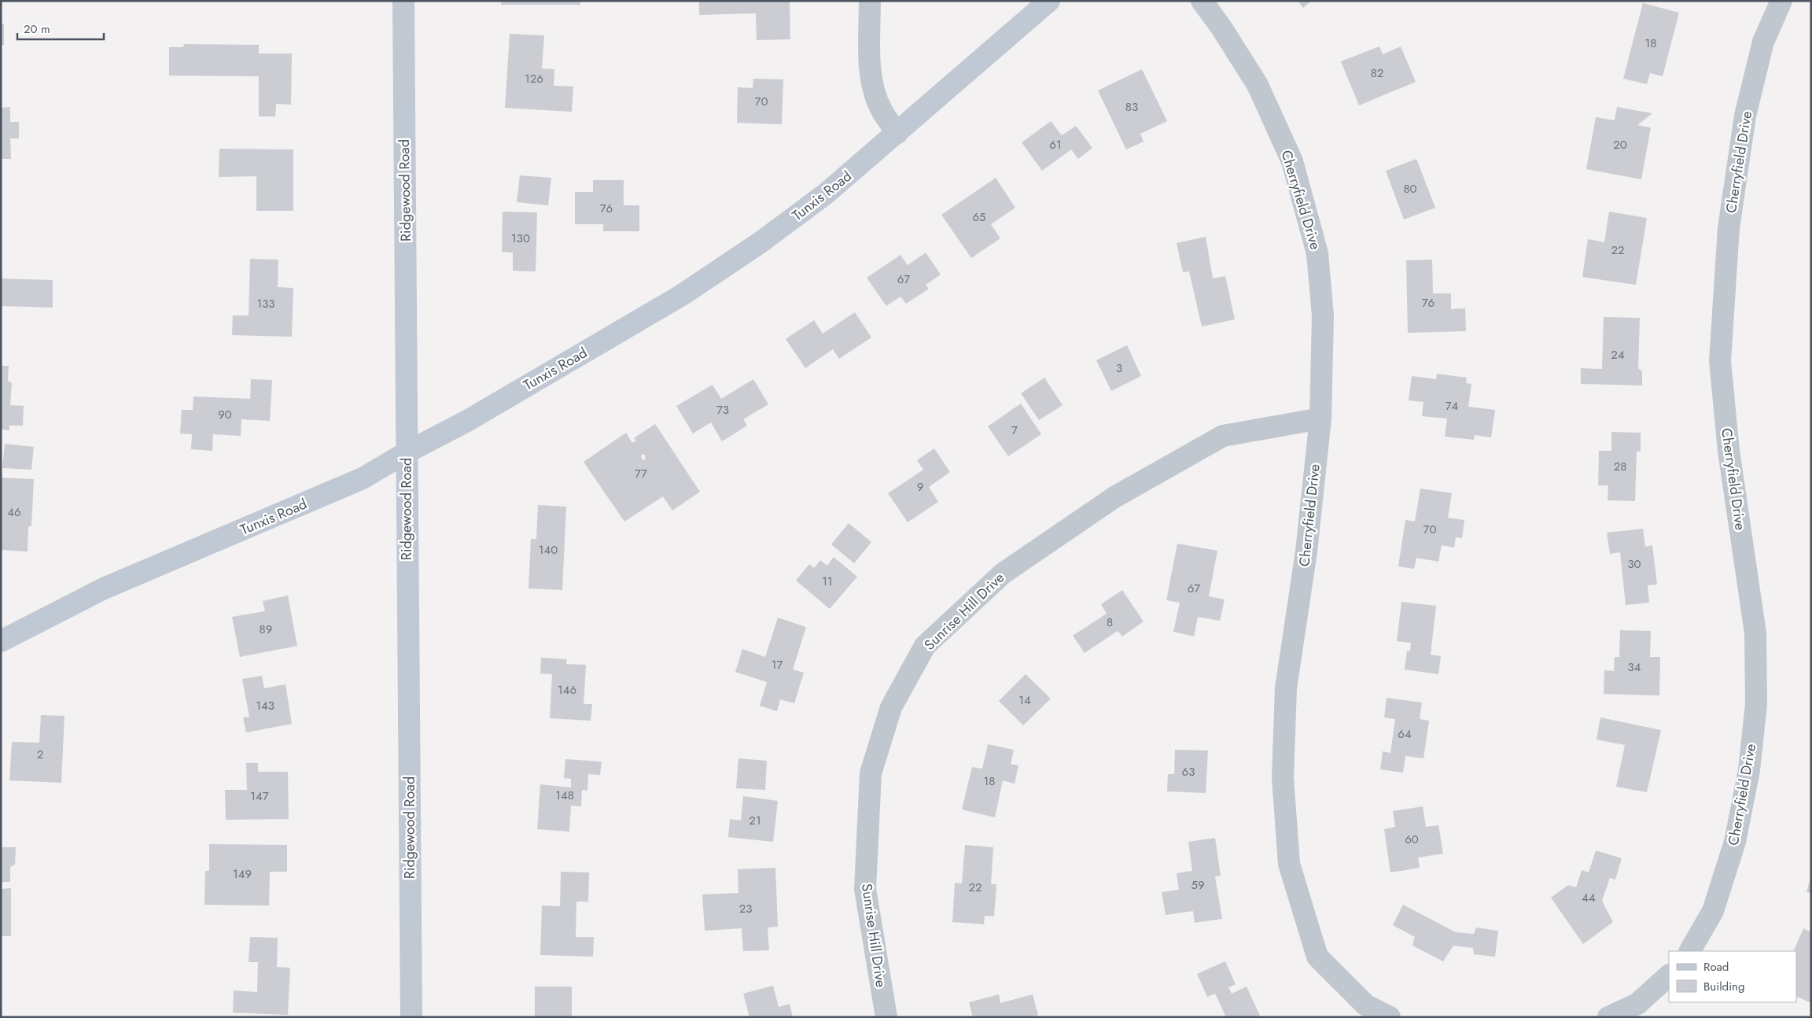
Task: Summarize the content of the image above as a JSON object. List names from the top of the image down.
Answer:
{
  "streets": {
    "street": [
      "Cherryfield Drive",
      "Ridgewood Road",
      "Tunxis Road",
      "Sunrise Hill Drive"
    ]
  },
  "crossings": [
    ["Cherryfield Drive", "Sunrise Hill Drive"],
    ["Ridgewood Road", "Tunxis Road"]
  ],
  "house_numbers": [
    "18",
    "82",
    "126",
    "70",
    "83",
    "61",
    "20",
    "80",
    "76",
    "65",
    "130",
    "22",
    "67",
    "76",
    "133",
    "24",
    "3",
    "74",
    "73",
    "90",
    "7",
    "28",
    "77",
    "9",
    "46",
    "70",
    "140",
    "30",
    "11",
    "67",
    "8",
    "89",
    "17",
    "34",
    "146",
    "14",
    "143",
    "64",
    "2",
    "63",
    "18",
    "148",
    "147",
    "21",
    "60",
    "149",
    "59",
    "22",
    "44",
    "23"
  ],
  "legend": ["Road", "Building"],
  "scale_bar": "20 m"
}
